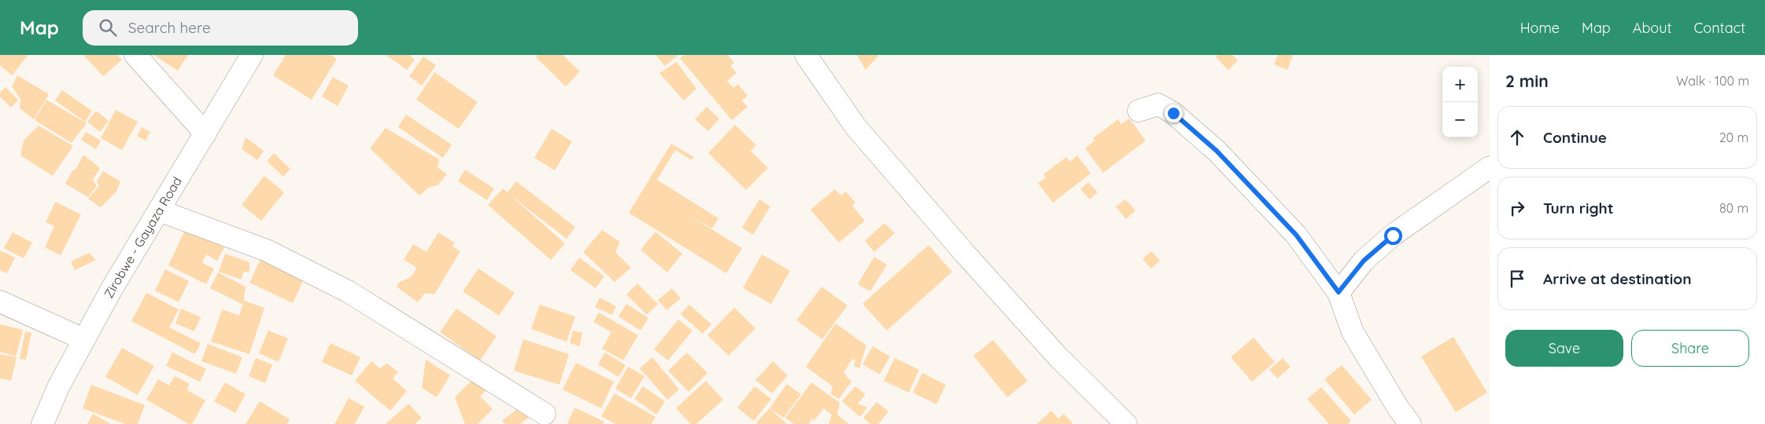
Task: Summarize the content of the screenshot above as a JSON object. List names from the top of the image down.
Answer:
{
  "streets": {
    "street": ["Zirobwe - Gayaza Road"]
  },
  "page": {
    "header": "Map",
    "search": "Search here",
    "nav": [
      "Home",
      "Map",
      "About",
      "Contact"
    ],
    "heading": ["2 min", "Walk · 100 m"],
    "map_buttons": ["+", "−"],
    "list": [
      ["Continue", "20 m"],
      ["Turn right", "80 m"],
      "Arrive at destination"
    ],
    "buttons": ["Save", "Share"]
  }
}
